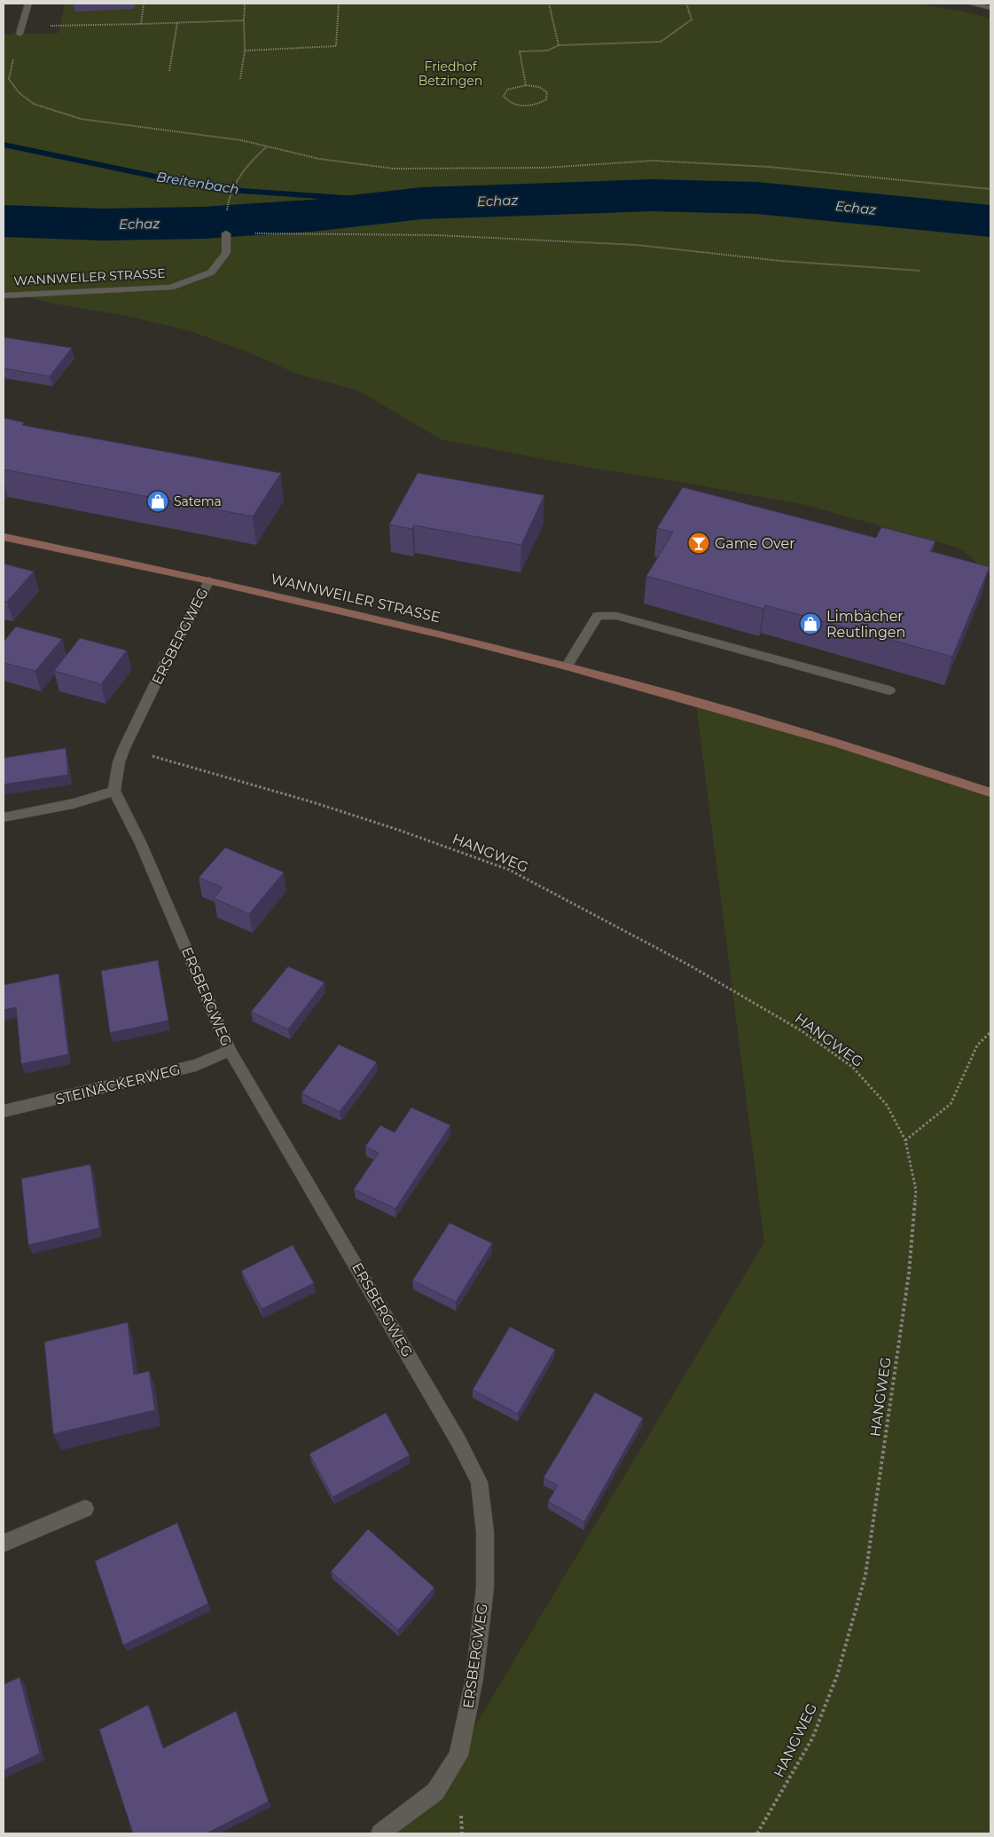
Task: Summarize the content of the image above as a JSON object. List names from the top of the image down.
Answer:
{
  "streets": {
    "main road": ["WANNWEILER STRASSE"],
    "street": ["ERSBERGWEG", "STEINÄCKERWEG"],
    "path": ["HANGWEG"]
  },
  "crossings": [
    ["WANNWEILER STRASSE", "ERSBERGWEG"],
    ["ERSBERGWEG", "HANGWEG"],
    ["ERSBERGWEG", "STEINÄCKERWEG"]
  ],
  "water": ["Breitenbach", "Echaz"],
  "parks": ["Friedhof Betzingen"],
  "places": {
    "shop": ["Satema", "Limbächer Reutlingen"],
    "bar": ["Game Over"]
  }
}
